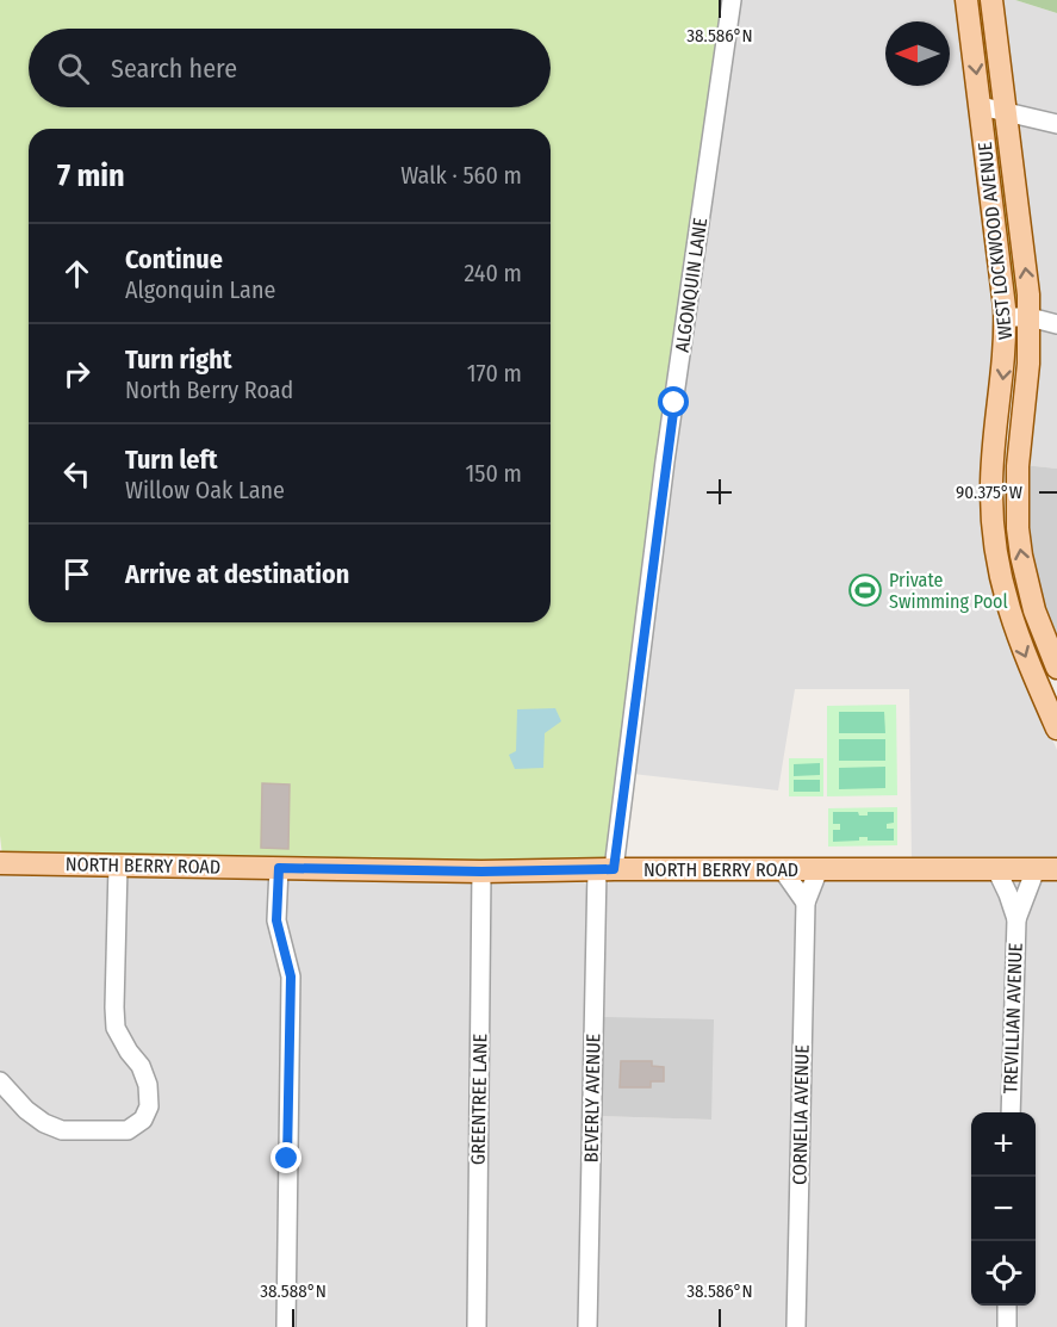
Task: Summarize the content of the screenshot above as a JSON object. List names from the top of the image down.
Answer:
{
  "streets": {
    "main road": ["WEST LOCKWOOD AVENUE", "NORTH BERRY ROAD"],
    "street": [
      "ALGONQUIN LANE",
      "TREVILLIAN AVENUE",
      "BEVERLY AVENUE",
      "GREENTREE LANE",
      "CORNELIA AVENUE"
    ]
  },
  "crossings": [
    ["ALGONQUIN LANE", "NORTH BERRY ROAD"],
    ["ALGONQUIN LANE", "BEVERLY AVENUE"],
    ["NORTH BERRY ROAD", "TREVILLIAN AVENUE"],
    ["NORTH BERRY ROAD", "BEVERLY AVENUE"],
    ["NORTH BERRY ROAD", "GREENTREE LANE"],
    ["NORTH BERRY ROAD", "CORNELIA AVENUE"]
  ],
  "places": {
    "sports": ["Private Swimming Pool"]
  },
  "north": "left",
  "page": {
    "search": "Search here",
    "heading": ["7 min", "Walk · 560 m"],
    "list": [
      ["Continue", "Algonquin Lane", "240 m"],
      ["Turn right", "North Berry Road", "170 m"],
      ["Turn left", "Willow Oak Lane", "150 m"],
      "Arrive at destination"
    ],
    "map_buttons": ["+", "−"]
  },
  "coordinates": ["38.586°N", "90.375°W", "38.588°N"]
}
